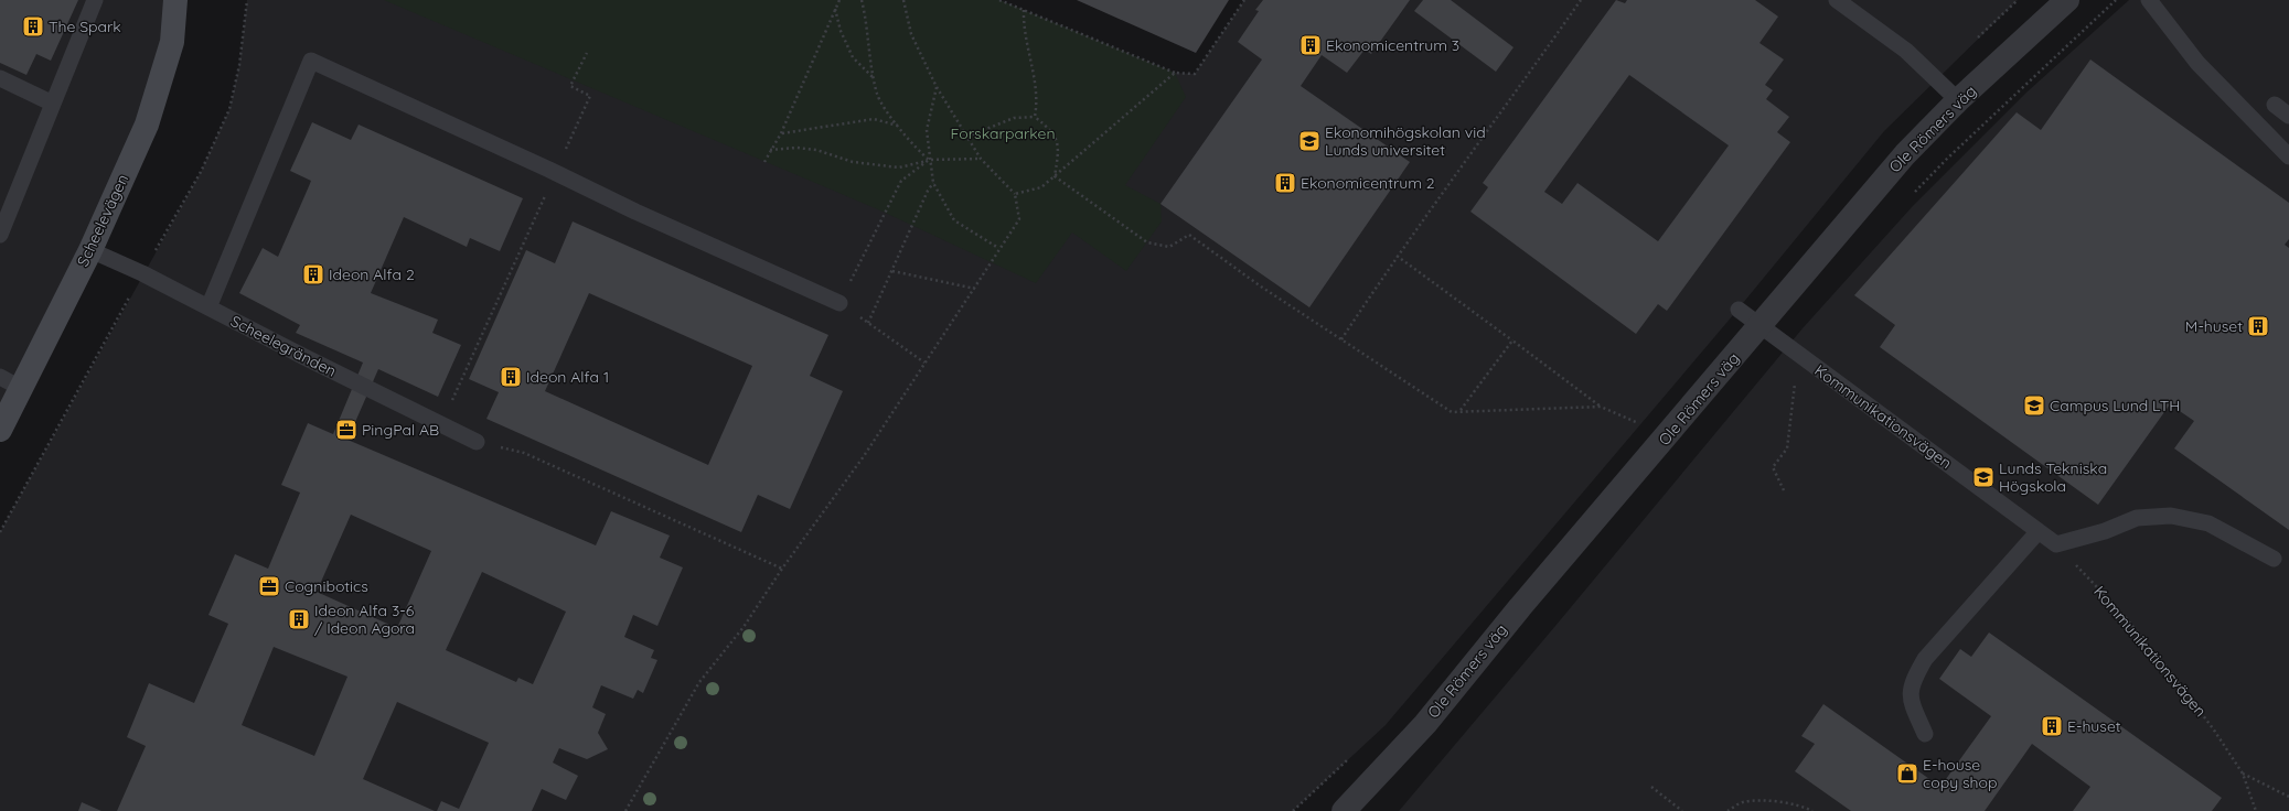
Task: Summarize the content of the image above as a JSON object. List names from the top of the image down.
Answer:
{
  "streets": {
    "street": ["Ole Römers väg", "Scheelevägen"],
    "lane": ["Scheelegränden", "Kommunikationsvägen"]
  },
  "crossings": [
    ["Ole Römers väg", "Kommunikationsvägen"],
    ["Scheelevägen", "Scheelegränden"]
  ],
  "parks": ["Forskarparken"],
  "places": {
    "building": [
      "The Spark",
      "Ekonomicentrum 3",
      "Ekonomicentrum 2",
      "Ideon Alfa 2",
      "M-huset",
      "Ideon Alfa 1",
      "Ideon Alfa 3-6 / Ideon Agora",
      "E-huset"
    ],
    "school or university": ["Ekonomihögskolan vid Lunds universitet", "Campus Lund LTH", "Lunds Tekniska Högskola"],
    "office": ["PingPal AB", "Cognibotics"],
    "shop": ["E-house copy shop"]
  }
}
